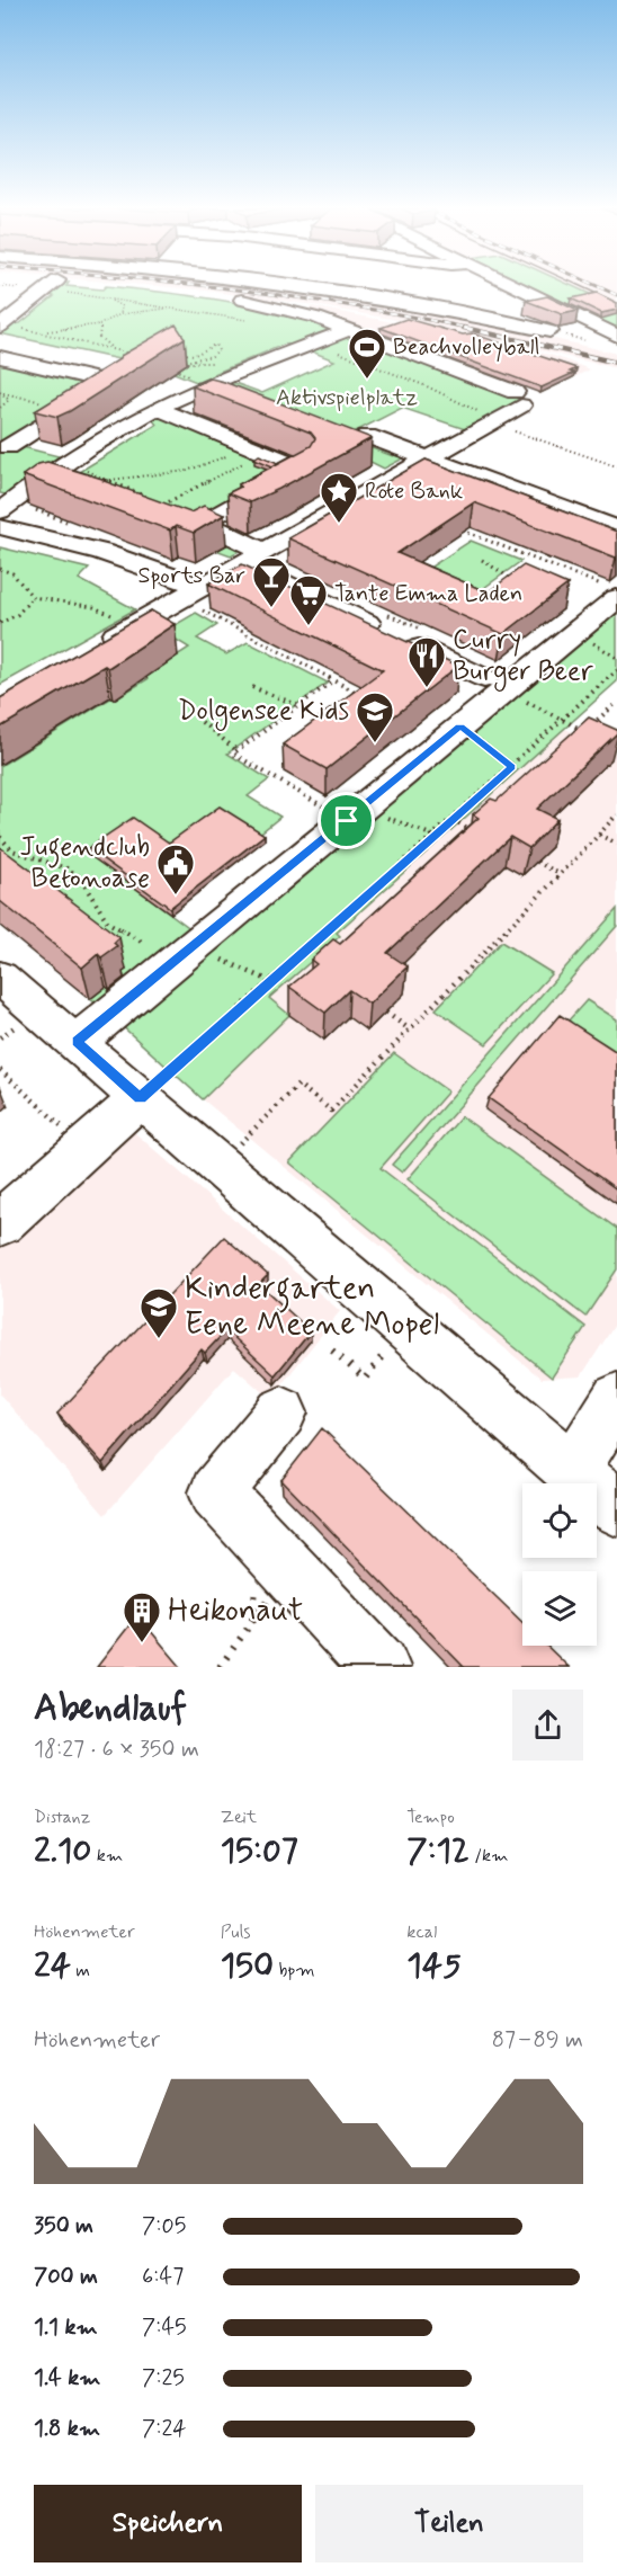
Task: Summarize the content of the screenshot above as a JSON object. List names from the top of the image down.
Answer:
{
  "parks": ["Aktivspielplatz"],
  "places": {
    "sports": ["Beachvolleyball"],
    "place": ["Rote Bank"],
    "bar": ["Sports Bar"],
    "supermarket": ["Tante Emma Laden"],
    "restaurant": ["Curry Burger Beer"],
    "school or university": ["Dolgensee Kids", "Kindergarten Eene Meene Mopel"],
    "public building": ["Jugendclub Betonoase"],
    "building": ["Heikonaut"]
  },
  "page": {
    "heading": ["Abendlauf", "18:27 · 6 × 350 m"],
    "stats": [
      ["Distanz", "2.10 km"],
      ["Zeit", "15:07"],
      ["Tempo", "7:12 /km"],
      ["Höhenmeter", "24 m"],
      ["Puls", "150 bpm"],
      ["kcal", "145"]
    ],
    "chart": ["Höhenmeter", "87–89 m"],
    "list": [
      {
        "name": "350 m",
        "note": "7:05"
      },
      {
        "name": "700 m",
        "note": "6:47"
      },
      {
        "name": "1.1 km",
        "note": "7:45"
      },
      {
        "name": "1.4 km",
        "note": "7:25"
      },
      {
        "name": "1.8 km",
        "note": "7:24"
      }
    ],
    "buttons": ["Speichern", "Teilen"]
  }
}
